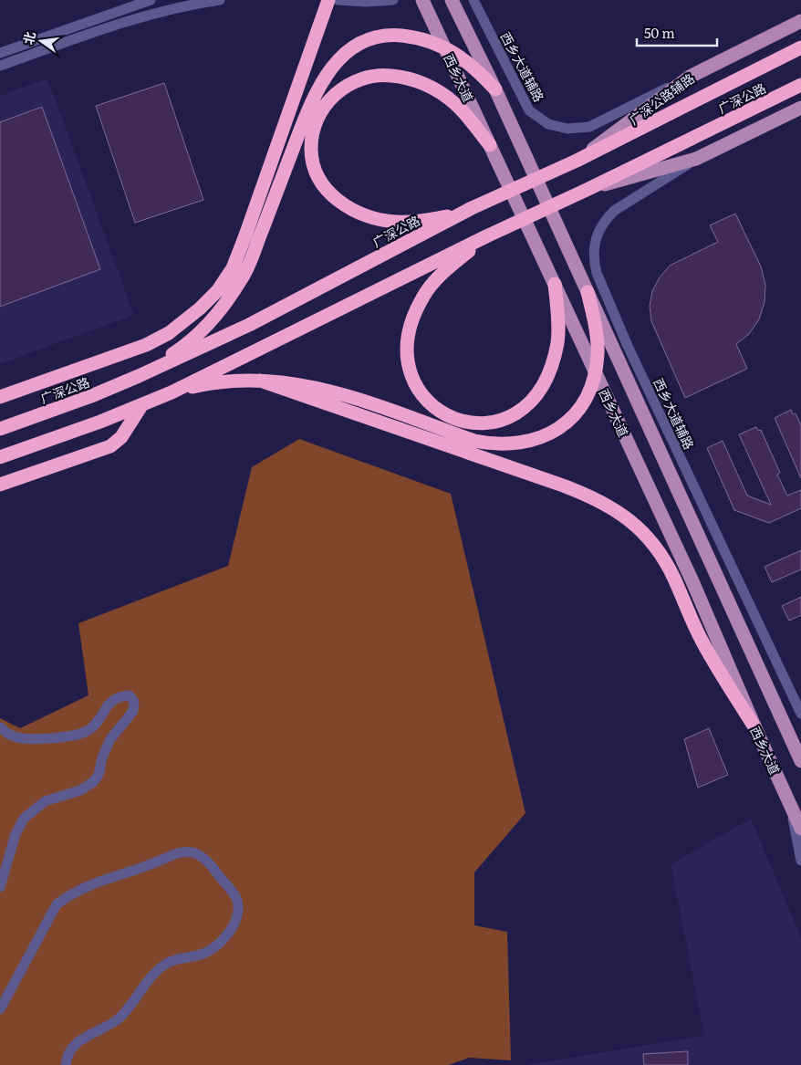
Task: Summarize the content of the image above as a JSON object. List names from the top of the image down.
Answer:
{
  "streets": {
    "highway": ["广深公路"],
    "main road": ["西乡大道", "广深公路辅路"],
    "street": ["西乡大道辅路"]
  },
  "crossings": [
    ["西乡大道辅路", "广深公路辅路"],
    ["广深公路", "广深公路辅路"]
  ],
  "scale_bar": "50 m",
  "north": "left"
}
